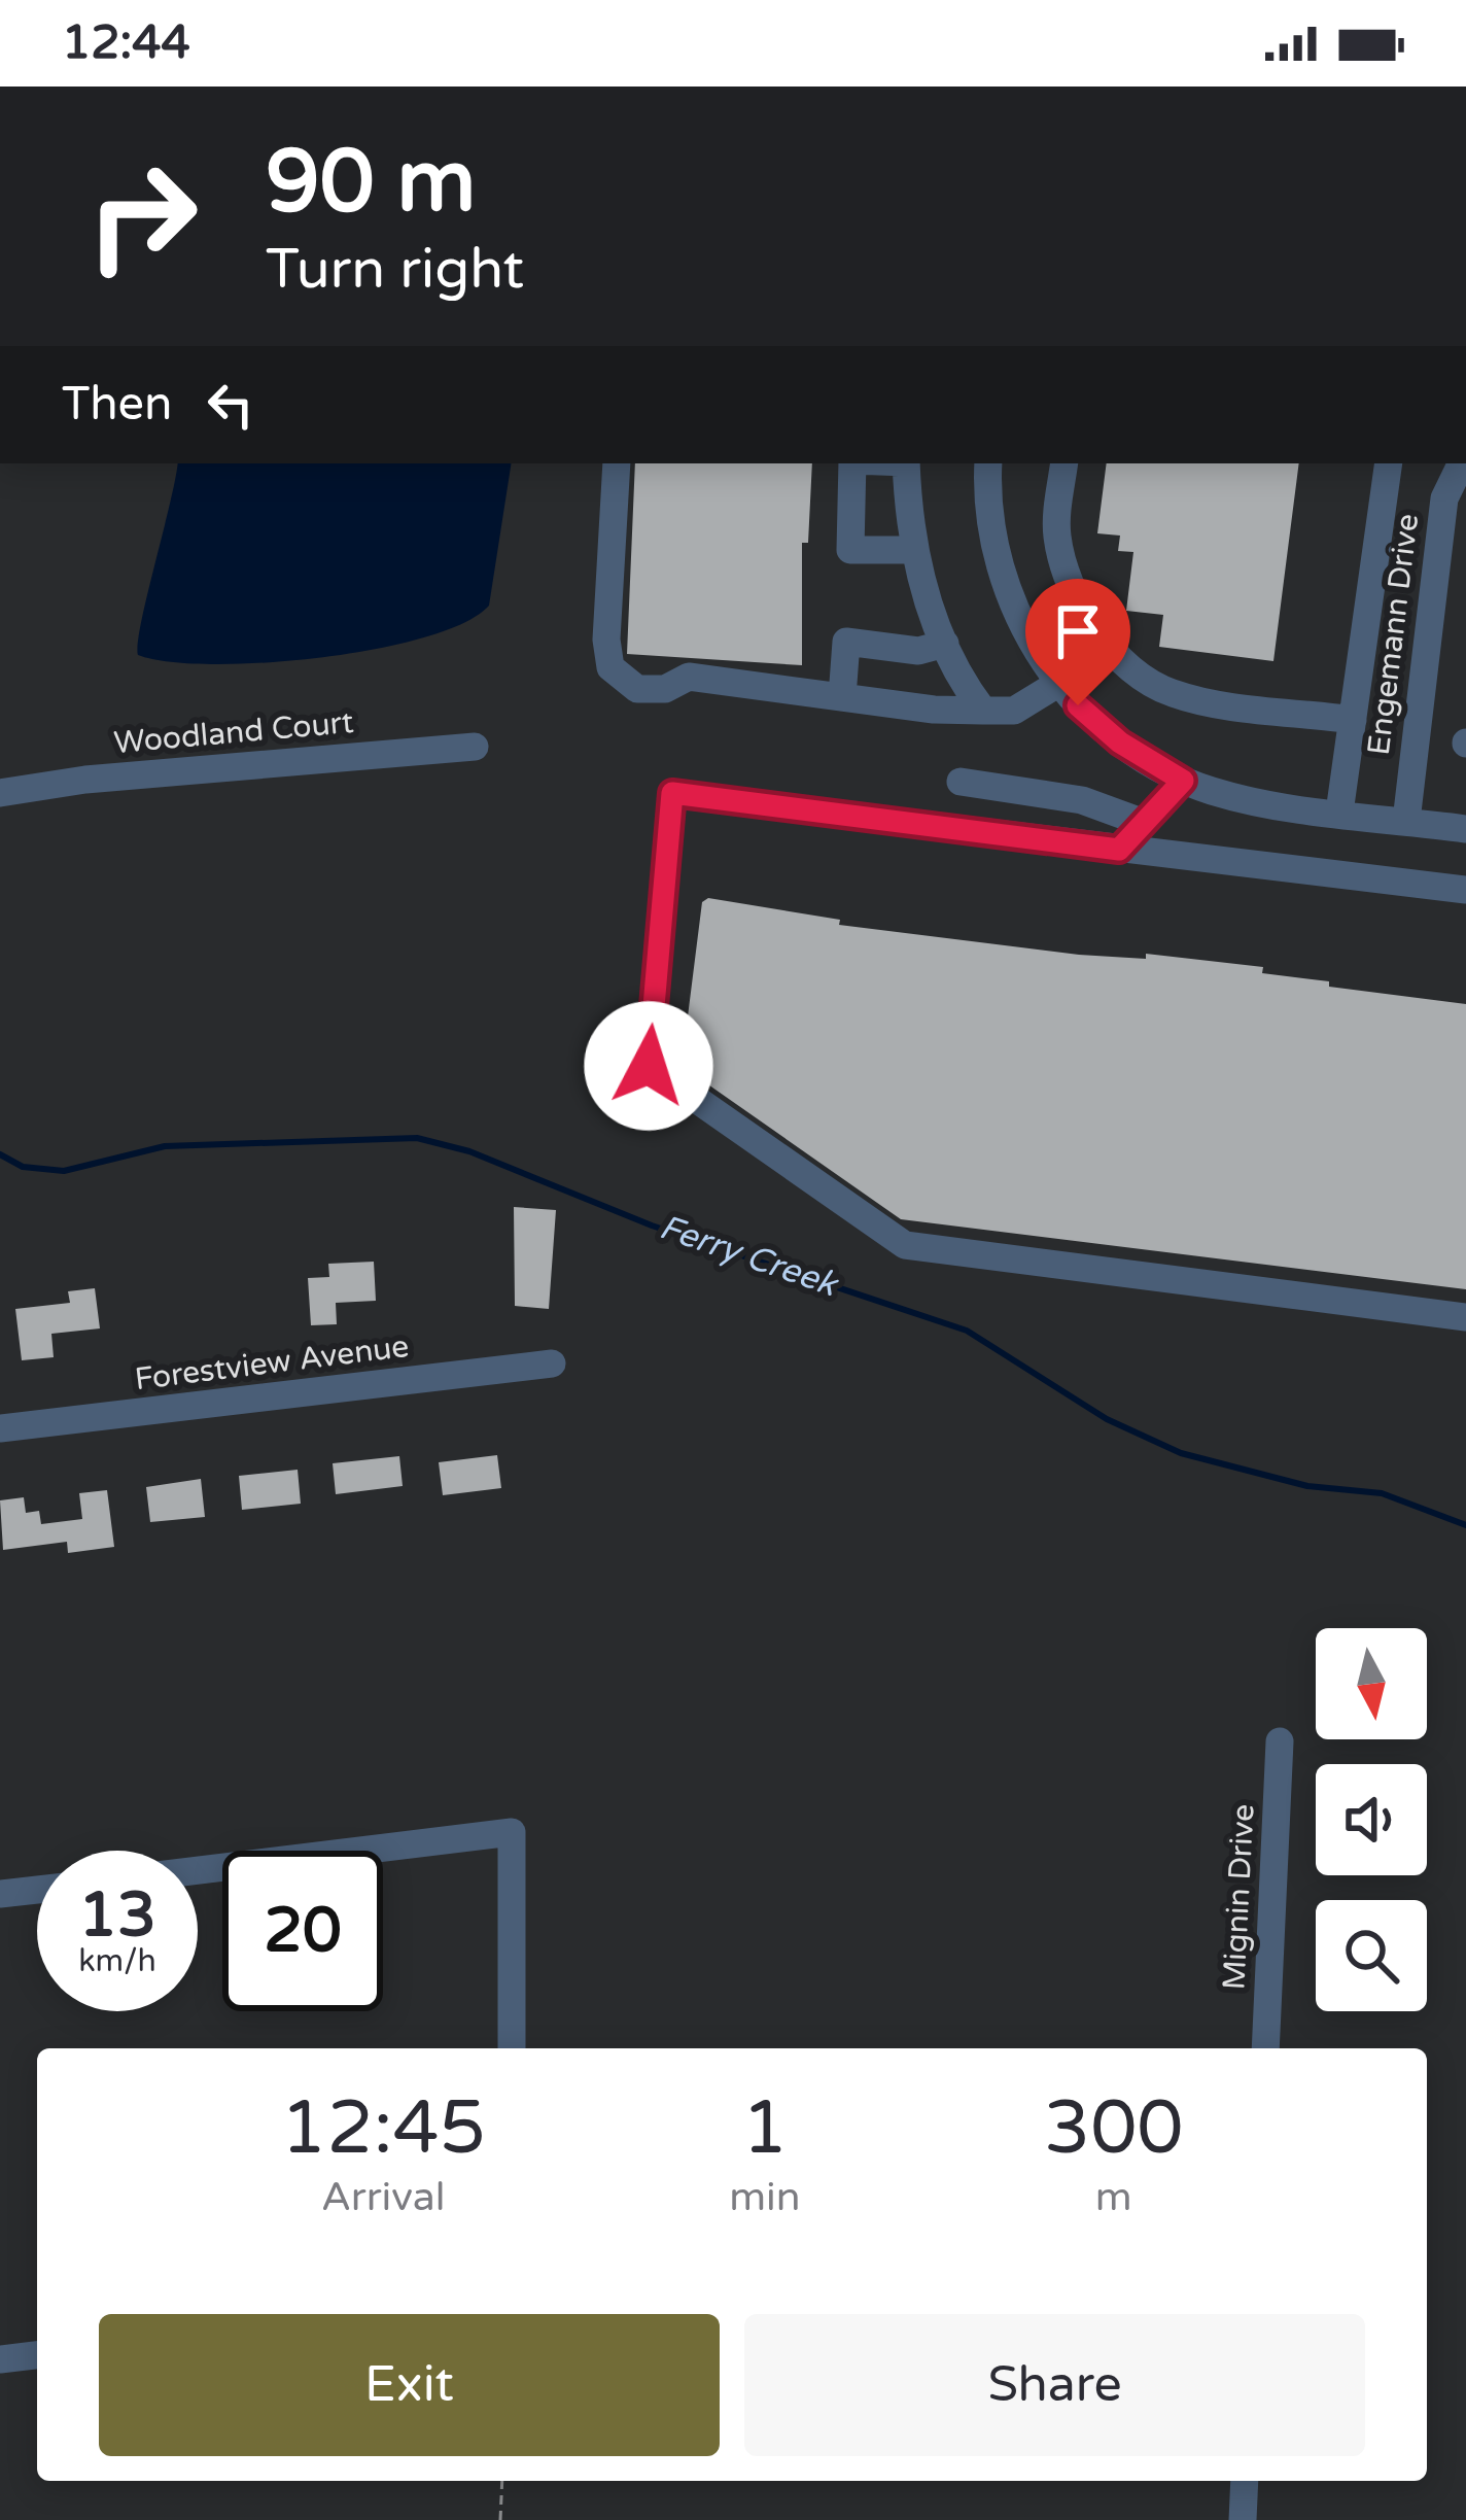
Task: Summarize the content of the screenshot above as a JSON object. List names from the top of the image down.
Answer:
{
  "streets": {
    "street": [
      "Engemann Drive",
      "Woodland Court",
      "Forestview Avenue",
      "Mignin Drive"
    ]
  },
  "water": ["Ferry Creek"],
  "north": "bottom",
  "page": {
    "status": "12:44",
    "turn": ["90 m", "Turn right"],
    "then": "Then",
    "speed": "13 km/h",
    "limit": "20",
    "eta": [
      "12:45",
      "Arrival",
      "1",
      "min",
      "300",
      "m"
    ],
    "buttons": ["Exit", "Share"]
  }
}
